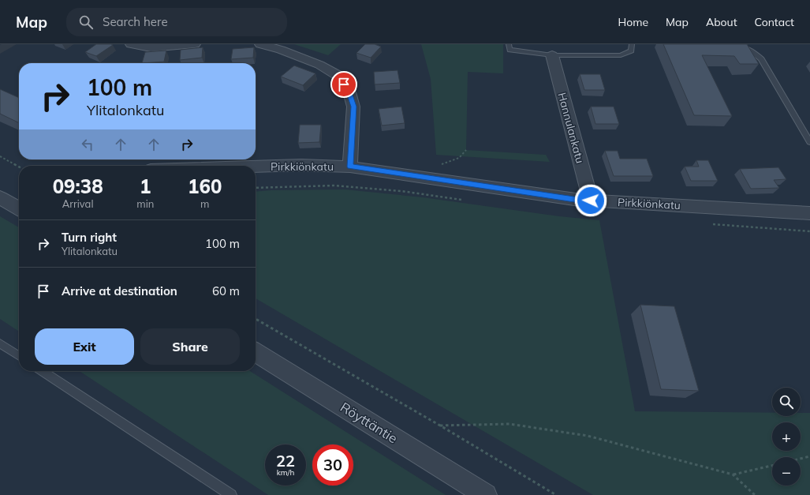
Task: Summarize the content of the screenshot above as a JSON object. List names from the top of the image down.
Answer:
{
  "streets": {
    "street": ["Hannulankatu", "Pirkkiönkatu", "Röyttäntie"]
  },
  "crossings": [
    ["Hannulankatu", "Pirkkiönkatu"]
  ],
  "page": {
    "header": "Map",
    "search": "Search here",
    "nav": [
      "Home",
      "Map",
      "About",
      "Contact"
    ],
    "turn": ["100 m", "Ylitalonkatu"],
    "eta": [
      "09:38",
      "Arrival",
      "1",
      "min",
      "160",
      "m"
    ],
    "list": [
      {
        "name": "Turn right",
        "note": "Ylitalonkatu",
        "value": "100 m"
      },
      {
        "name": "Arrive at destination",
        "value": "60 m"
      }
    ],
    "buttons": ["Exit", "Share"],
    "map_buttons": ["+", "−"],
    "speed": "22 km/h",
    "limit": "30"
  }
}
